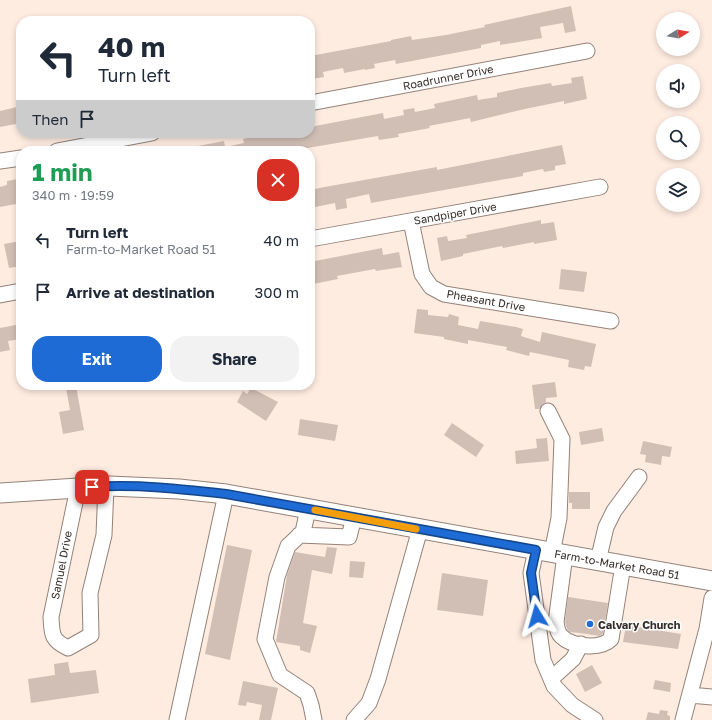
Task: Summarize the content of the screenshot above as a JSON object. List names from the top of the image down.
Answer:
{
  "streets": {
    "main road": ["Farm-to-Market Road 51"],
    "street": [
      "Roadrunner Drive",
      "Sandpiper Drive",
      "Pheasant Drive",
      "Samuel Drive"
    ]
  },
  "crossings": [
    ["Sandpiper Drive", "Pheasant Drive"],
    ["Farm-to-Market Road 51", "Samuel Drive"]
  ],
  "places": ["Calvary Church"],
  "north": "right",
  "page": {
    "turn": ["40 m", "Turn left"],
    "then": "Then",
    "heading": ["1 min", "340 m · 19:59"],
    "list": [
      {
        "name": "Turn left",
        "note": "Farm-to-Market Road 51",
        "value": "40 m"
      },
      {
        "name": "Arrive at destination",
        "value": "300 m"
      }
    ],
    "buttons": ["Exit", "Share"]
  }
}
